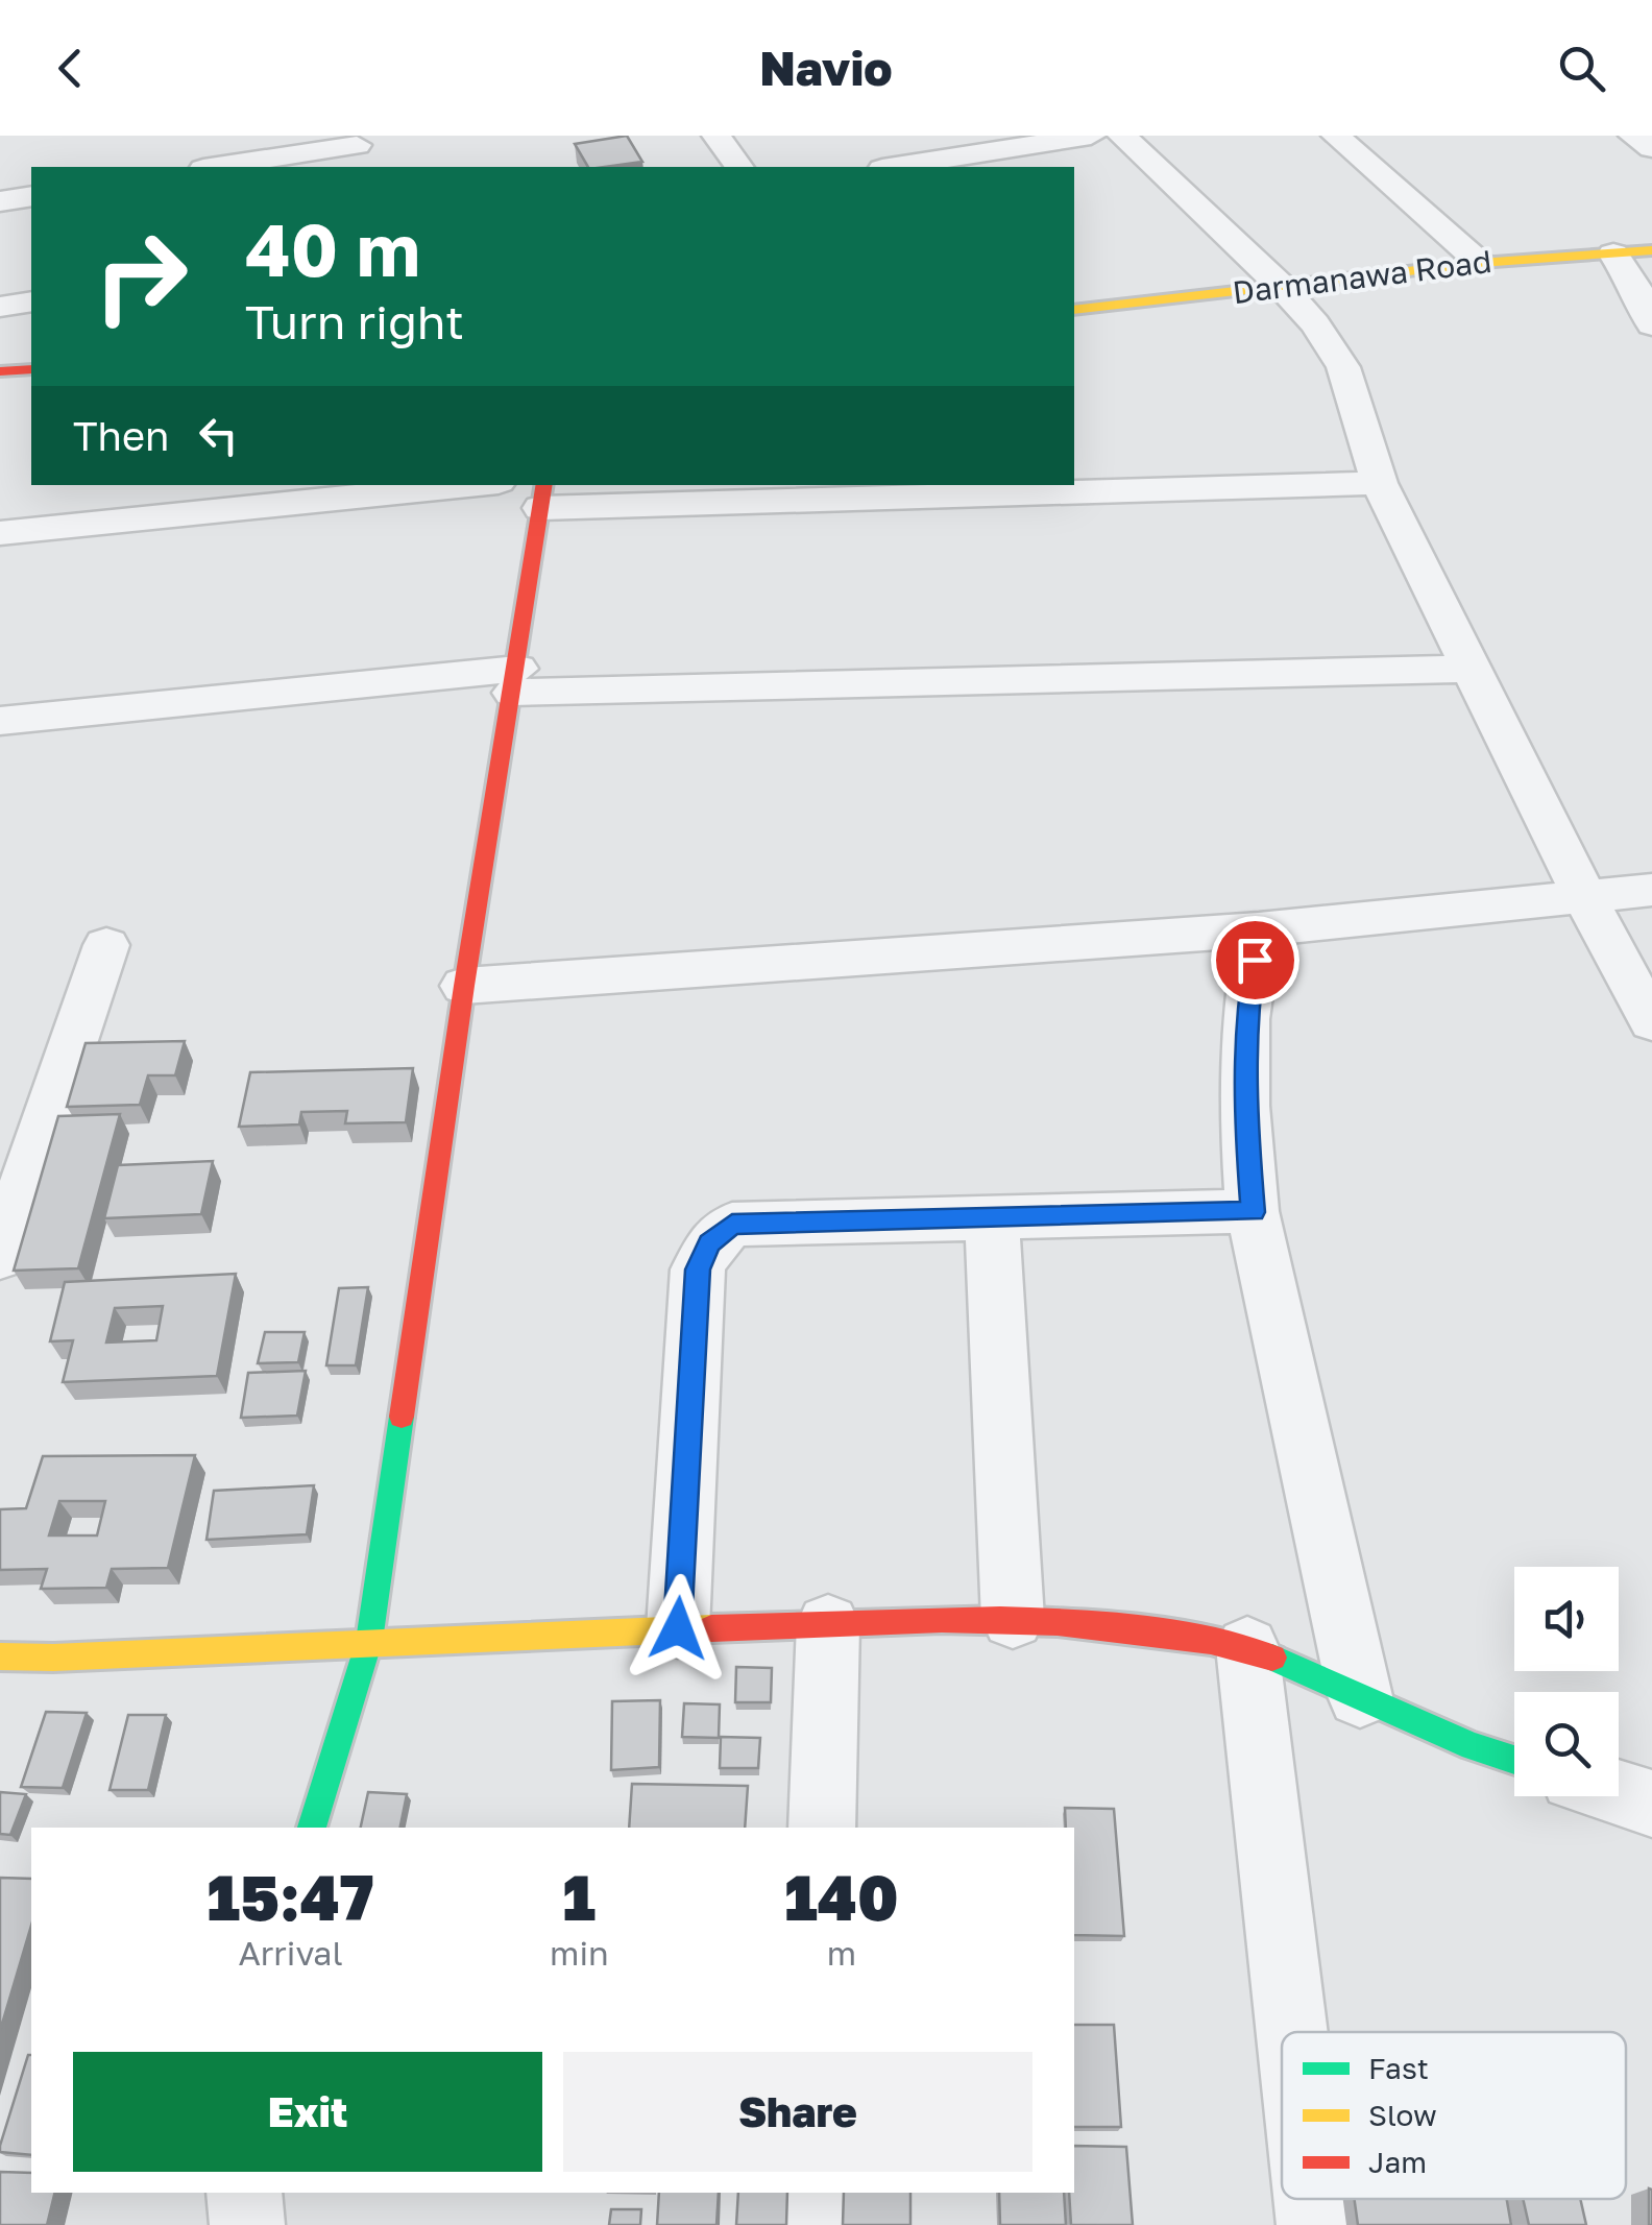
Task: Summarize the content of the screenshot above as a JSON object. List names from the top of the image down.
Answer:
{
  "streets": {
    "street": ["Darmanawa Road"]
  },
  "legend": ["Fast", "Slow", "Jam"],
  "page": {
    "header": "Navio",
    "turn": ["40 m", "Turn right"],
    "then": "Then",
    "eta": [
      "15:47",
      "Arrival",
      "1",
      "min",
      "140",
      "m"
    ],
    "buttons": ["Exit", "Share"]
  }
}
